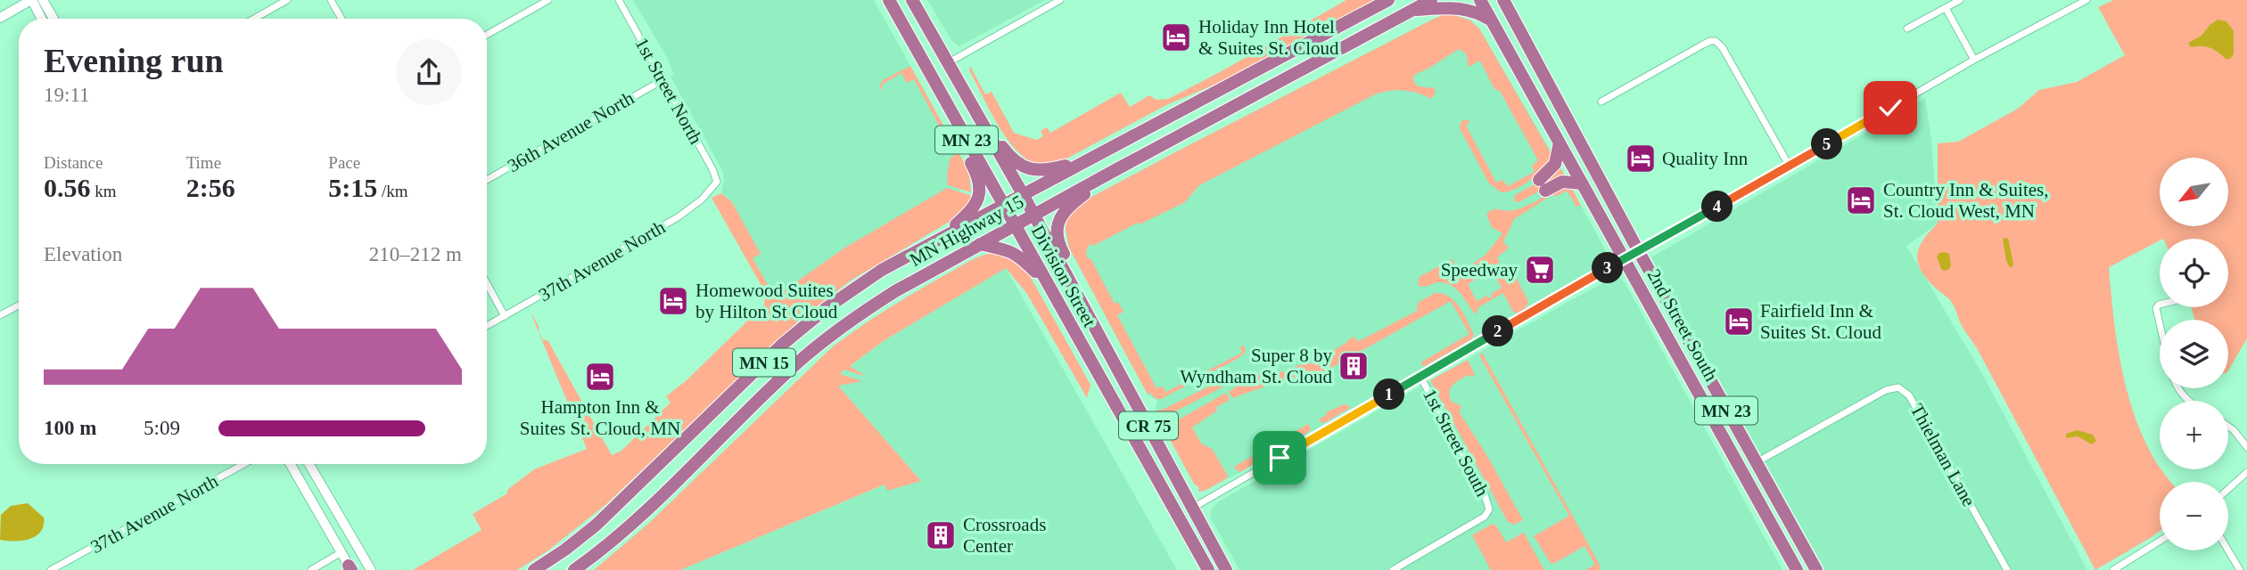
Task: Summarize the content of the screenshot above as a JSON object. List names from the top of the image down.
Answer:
{
  "streets": {
    "highway": [
      "MN 23",
      "MN Highway 15",
      "Division Street",
      "2nd Street South",
      "MN 15",
      "CR 75"
    ],
    "street": [
      "1st Street North",
      "36th Avenue North",
      "37th Avenue North",
      "1st Street South",
      "Thielman Lane"
    ]
  },
  "crossings": [
    ["1st Street North", "36th Avenue North"],
    ["1st Street North", "37th Avenue North"],
    ["MN 23", "2nd Street South"],
    ["MN Highway 15", "Division Street"],
    ["2nd Street South", "Thielman Lane"]
  ],
  "places": {
    "hotel": [
      "Holiday Inn Hotel & Suites St. Cloud",
      "Quality Inn",
      "Country Inn & Suites, St. Cloud West, MN",
      "Homewood Suites by Hilton St Cloud",
      "Fairfield Inn & Suites St. Cloud",
      "Hampton Inn & Suites St. Cloud, MN"
    ],
    "supermarket": ["Speedway"],
    "building": ["Super 8 by Wyndham St. Cloud", "Crossroads Center"]
  },
  "north": "bottom left",
  "page": {
    "heading": ["Evening run", "19:11"],
    "stats": [
      ["Distance", "0.56 km"],
      ["Time", "2:56"],
      ["Pace", "5:15 /km"]
    ],
    "pins": [
      "5",
      "4",
      "3",
      "2",
      "1"
    ],
    "map_buttons": ["+", "−"],
    "chart": ["Elevation", "210–212 m"],
    "list": [
      {
        "name": "100 m",
        "note": "5:09"
      }
    ]
  }
}
